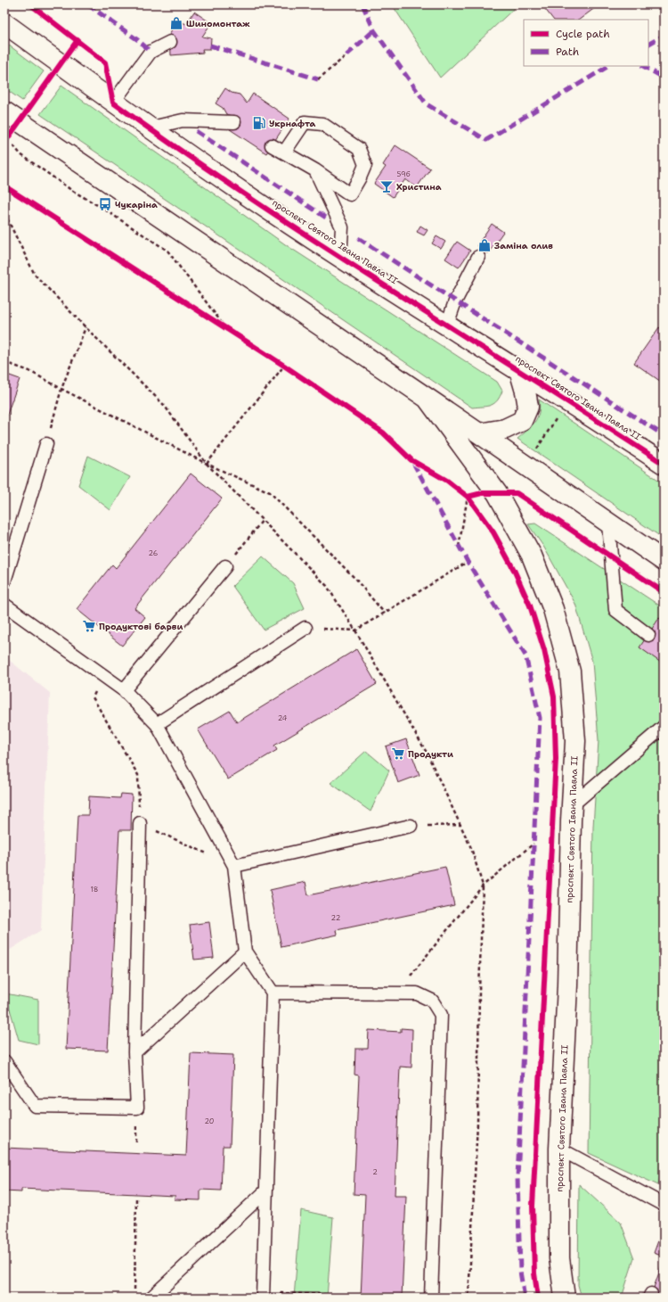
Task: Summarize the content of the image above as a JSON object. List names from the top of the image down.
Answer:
{
  "streets": {
    "main road": ["проспект Святого Івана Павла II"]
  },
  "places": {
    "shop": ["Шиномонтаж", "Заміна олив"],
    "fuel station": ["Укрнафта"],
    "bar": ["Христина"],
    "bus stop": ["Чукаріна"],
    "supermarket": ["Продуктові барви", "Продукти"]
  },
  "house_numbers": [
    "59б",
    "26",
    "24",
    "18",
    "22",
    "20",
    "2"
  ],
  "legend": ["Cycle path", "Path"]
}
